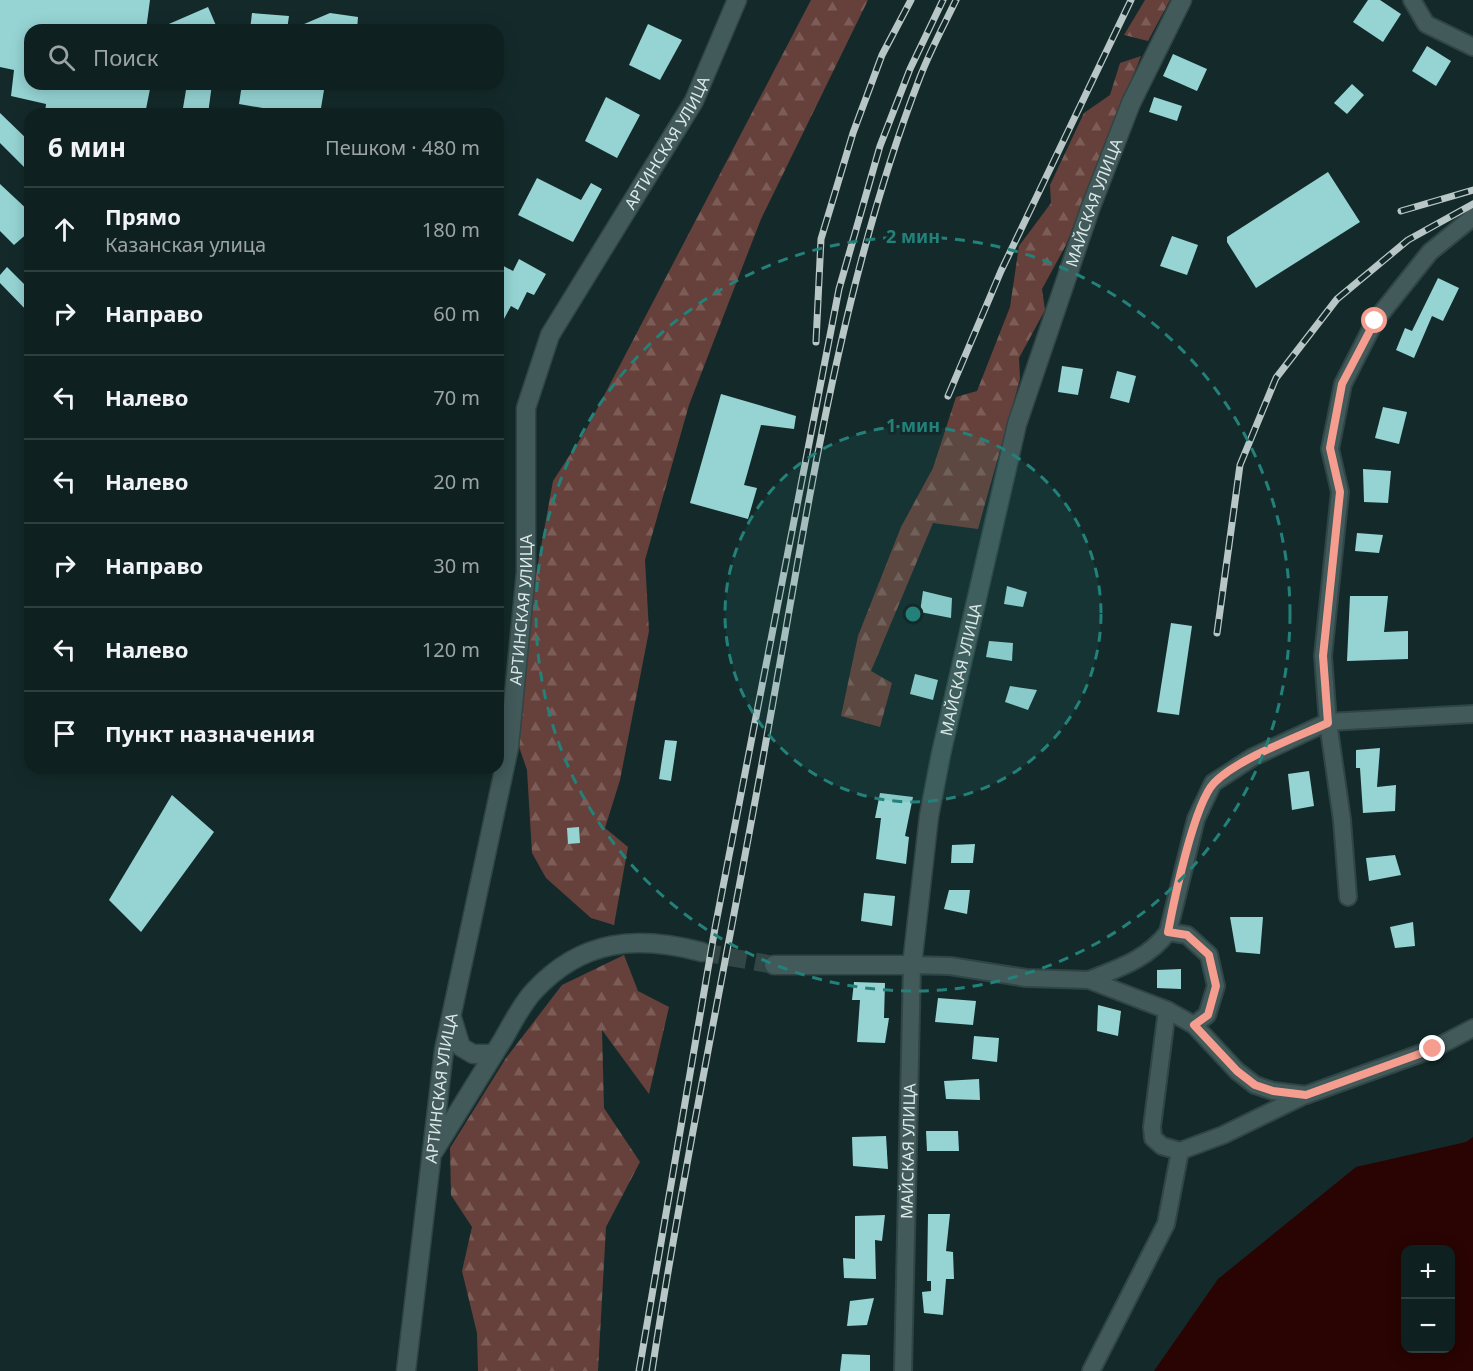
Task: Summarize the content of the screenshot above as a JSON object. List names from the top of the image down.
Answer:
{
  "streets": {
    "street": ["АРТИНСКАЯ УЛИЦА", "МАЙСКАЯ УЛИЦА"]
  },
  "page": {
    "search": "Поиск",
    "heading": ["6 мин", "Пешком · 480 m"],
    "list": [
      ["Прямо", "Казанская улица", "180 m"],
      ["Направо", "60 m"],
      ["Налево", "70 m"],
      ["Налево", "20 m"],
      ["Направо", "30 m"],
      ["Налево", "120 m"],
      "Пункт назначения"
    ],
    "map_buttons": ["+", "−"]
  },
  "rings": ["2 мин", "1 мин"]
}
